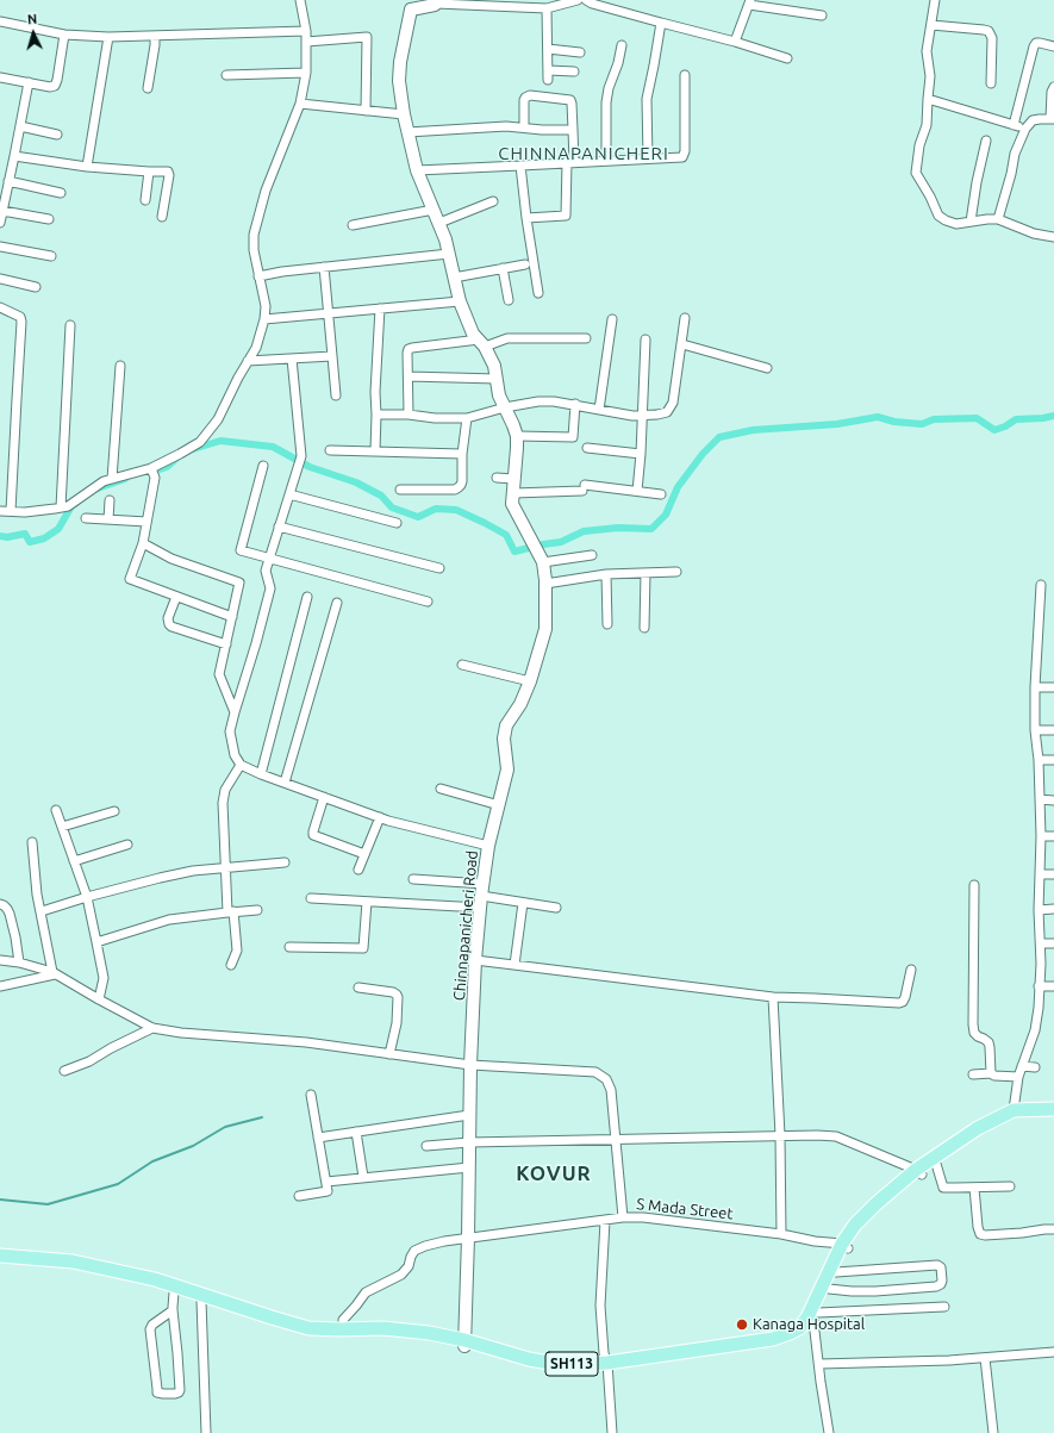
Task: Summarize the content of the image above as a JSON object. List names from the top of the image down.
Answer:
{
  "streets": {
    "main road": ["SH113"],
    "street": ["Chinnapanicheri Road", "S Mada Street"]
  },
  "crossings": [
    ["Chinnapanicheri Road", "S Mada Street"],
    ["Chinnapanicheri Road", "SH113"],
    ["S Mada Street", "SH113"]
  ],
  "districts": ["CHINNAPANICHERI", "KOVUR"],
  "places": ["Kanaga Hospital"],
  "north": "top"
}
